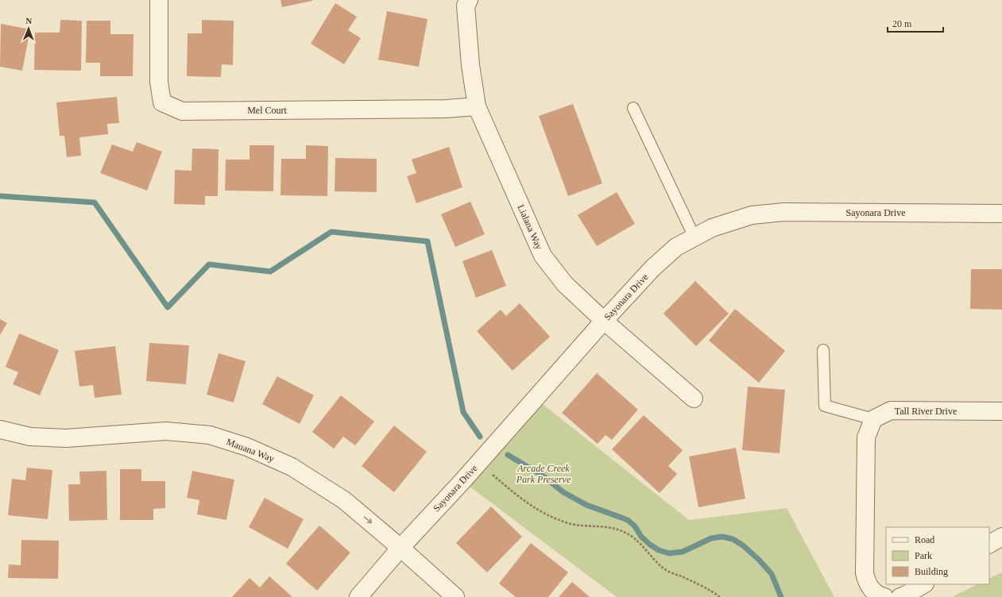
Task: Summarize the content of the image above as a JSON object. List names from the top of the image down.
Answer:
{
  "streets": {
    "street": [
      "Mel Court",
      "Sayonara Drive",
      "Lialana Way",
      "Tall River Drive",
      "Mauana Way"
    ]
  },
  "crossings": [
    ["Mel Court", "Lialana Way"],
    ["Sayonara Drive", "Lialana Way"],
    ["Sayonara Drive", "Mauana Way"]
  ],
  "one_way": ["Mauana Way"],
  "parks": ["Arcade Creek Park Preserve"],
  "legend": ["Road", "Park", "Building"],
  "scale_bar": "20 m",
  "north": "top"
}
